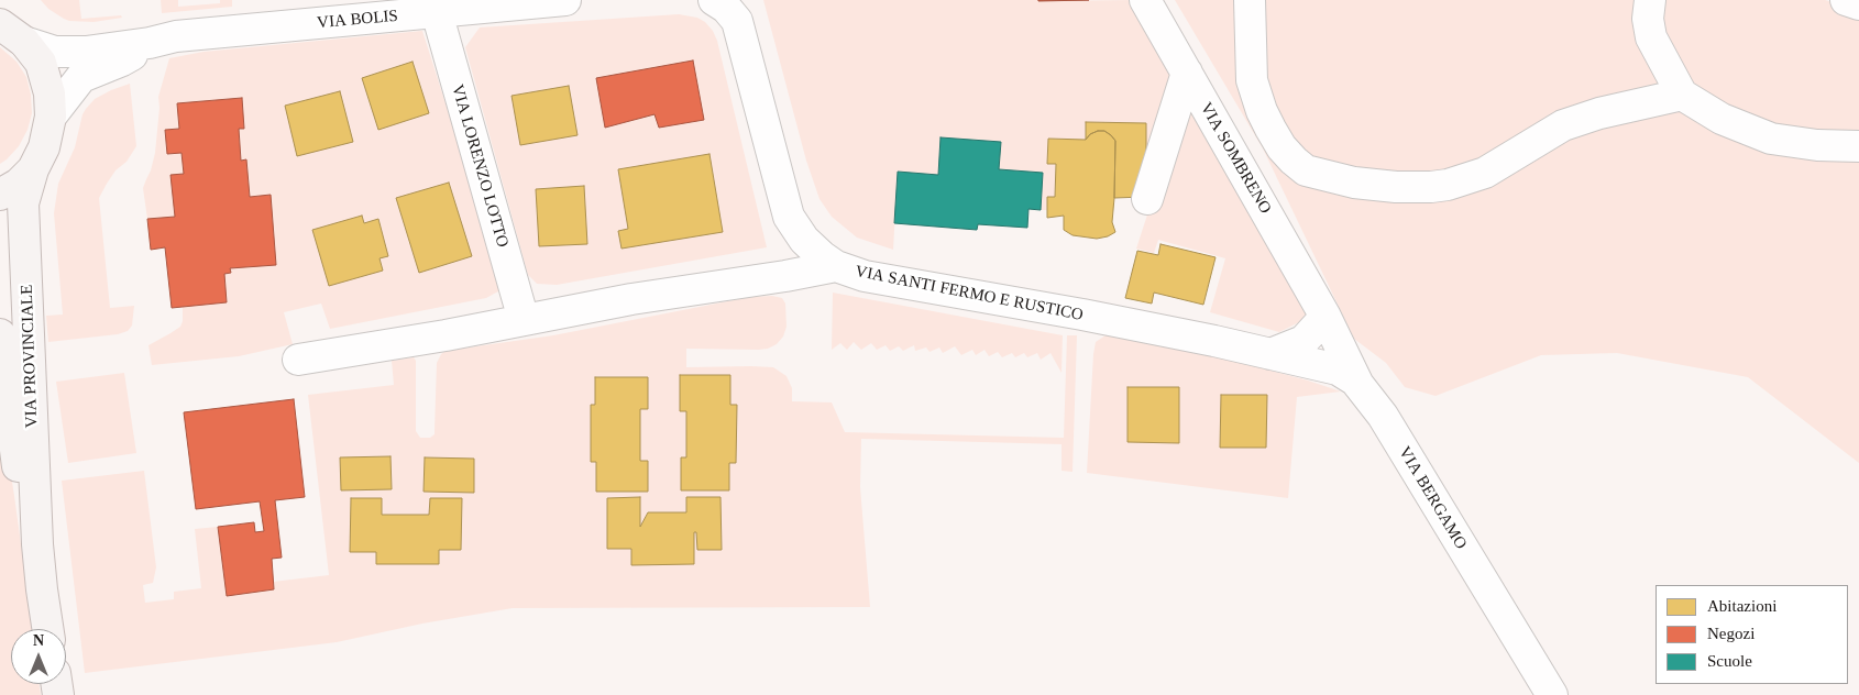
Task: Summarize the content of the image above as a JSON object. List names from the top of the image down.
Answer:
{
  "streets": {
    "main road": ["VIA PROVINCIALE"],
    "street": [
      "VIA BOLIS",
      "VIA SOMBRENO",
      "VIA LORENZO LOTTO",
      "VIA SANTI FERMO E RUSTICO",
      "VIA BERGAMO"
    ]
  },
  "crossings": [
    ["VIA BOLIS", "VIA LORENZO LOTTO"],
    ["VIA BOLIS", "VIA PROVINCIALE"],
    ["VIA SOMBRENO", "VIA BERGAMO"],
    ["VIA SANTI FERMO E RUSTICO", "VIA BERGAMO"]
  ],
  "legend": ["Abitazioni", "Negozi", "Scuole"],
  "north": "top"
}
